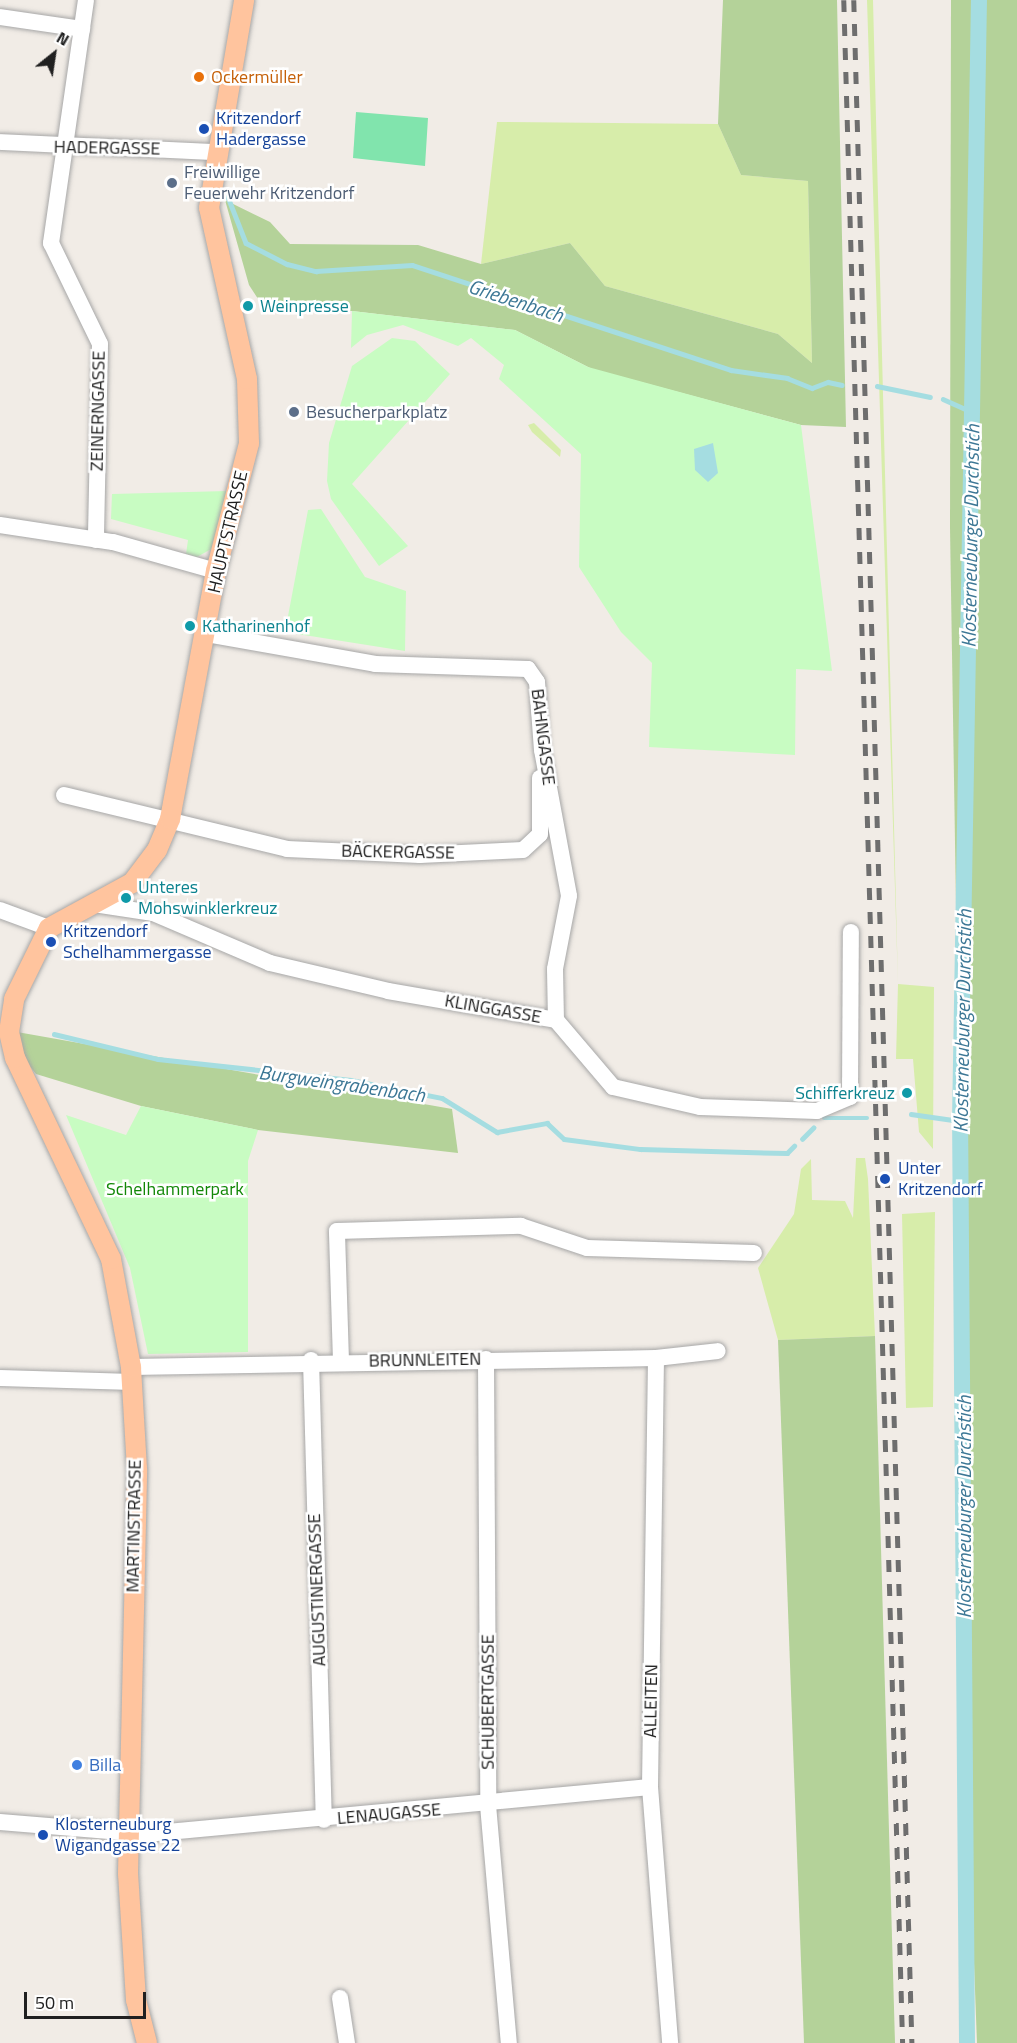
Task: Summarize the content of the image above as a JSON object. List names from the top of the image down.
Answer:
{
  "streets": {
    "main road": ["HAUPTSTRASSE", "MARTINSTRASSE"],
    "street": [
      "HADERGASSE",
      "ZEINERNGASSE",
      "BAHNGASSE",
      "BÄCKERGASSE",
      "KLINGGASSE",
      "BRUNNLEITEN",
      "AUGUSTINERGASSE",
      "ALLEITEN",
      "SCHUBERTGASSE",
      "LENAUGASSE"
    ]
  },
  "crossings": [
    ["HADERGASSE", "ZEINERNGASSE"],
    ["HADERGASSE", "HAUPTSTRASSE"],
    ["HAUPTSTRASSE", "BAHNGASSE"],
    ["HAUPTSTRASSE", "BÄCKERGASSE"],
    ["HAUPTSTRASSE", "KLINGGASSE"],
    ["HAUPTSTRASSE", "MARTINSTRASSE"],
    ["BAHNGASSE", "BÄCKERGASSE"],
    ["BAHNGASSE", "KLINGGASSE"],
    ["BRUNNLEITEN", "MARTINSTRASSE"],
    ["BRUNNLEITEN", "AUGUSTINERGASSE"],
    ["BRUNNLEITEN", "ALLEITEN"],
    ["BRUNNLEITEN", "SCHUBERTGASSE"],
    ["MARTINSTRASSE", "LENAUGASSE"],
    ["AUGUSTINERGASSE", "LENAUGASSE"],
    ["ALLEITEN", "LENAUGASSE"],
    ["SCHUBERTGASSE", "LENAUGASSE"]
  ],
  "water": ["Griebenbach", "Klosterneuburger Durchstich", "Burgweingrabenbach"],
  "parks": ["Schelhammerpark"],
  "places": [
    "Ockermüller",
    "Kritzendorf Hadergasse",
    "Freiwillige Feuerwehr Kritzendorf",
    "Weinpresse",
    "Besucherparkplatz",
    "Katharinenhof",
    "Unteres Mohswinklerkreuz",
    "Kritzendorf Schelhammergasse",
    "Schifferkreuz",
    "Unter Kritzendorf",
    "Billa",
    "Klosterneuburg Wigandgasse 22"
  ],
  "scale_bar": "50 m",
  "north": "top right"
}
